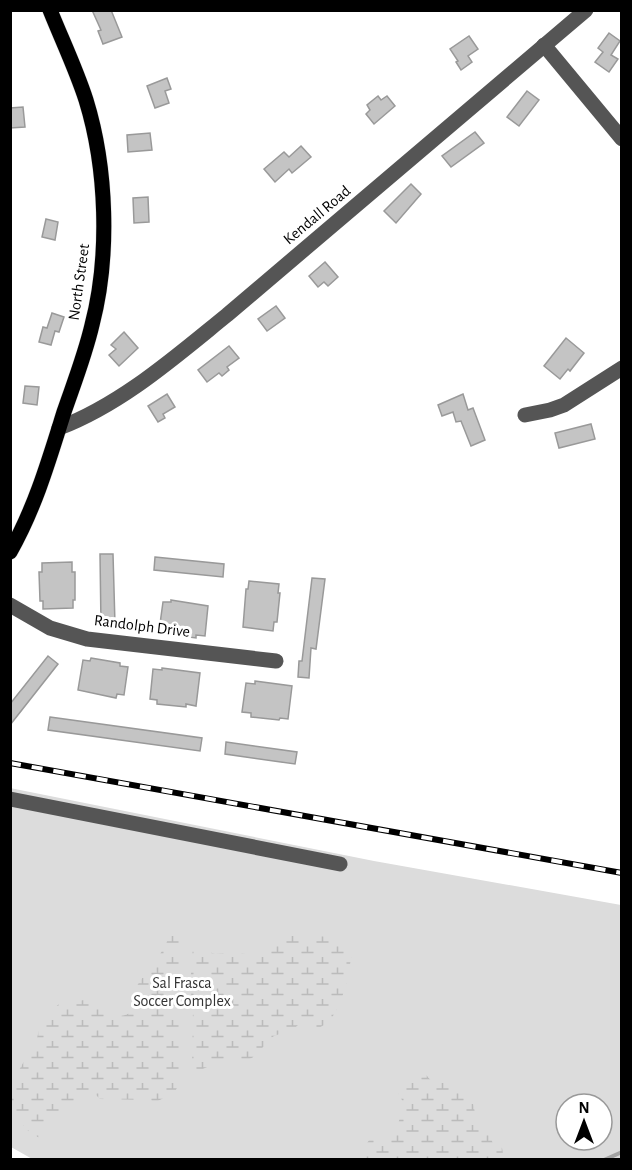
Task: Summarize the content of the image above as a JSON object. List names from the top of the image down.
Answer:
{
  "streets": {
    "main road": ["North Street"],
    "street": ["Kendall Road", "Randolph Drive"]
  },
  "crossings": [
    ["Kendall Road", "North Street"]
  ],
  "parks": ["Sal Frasca Soccer Complex"],
  "north": "top"
}
